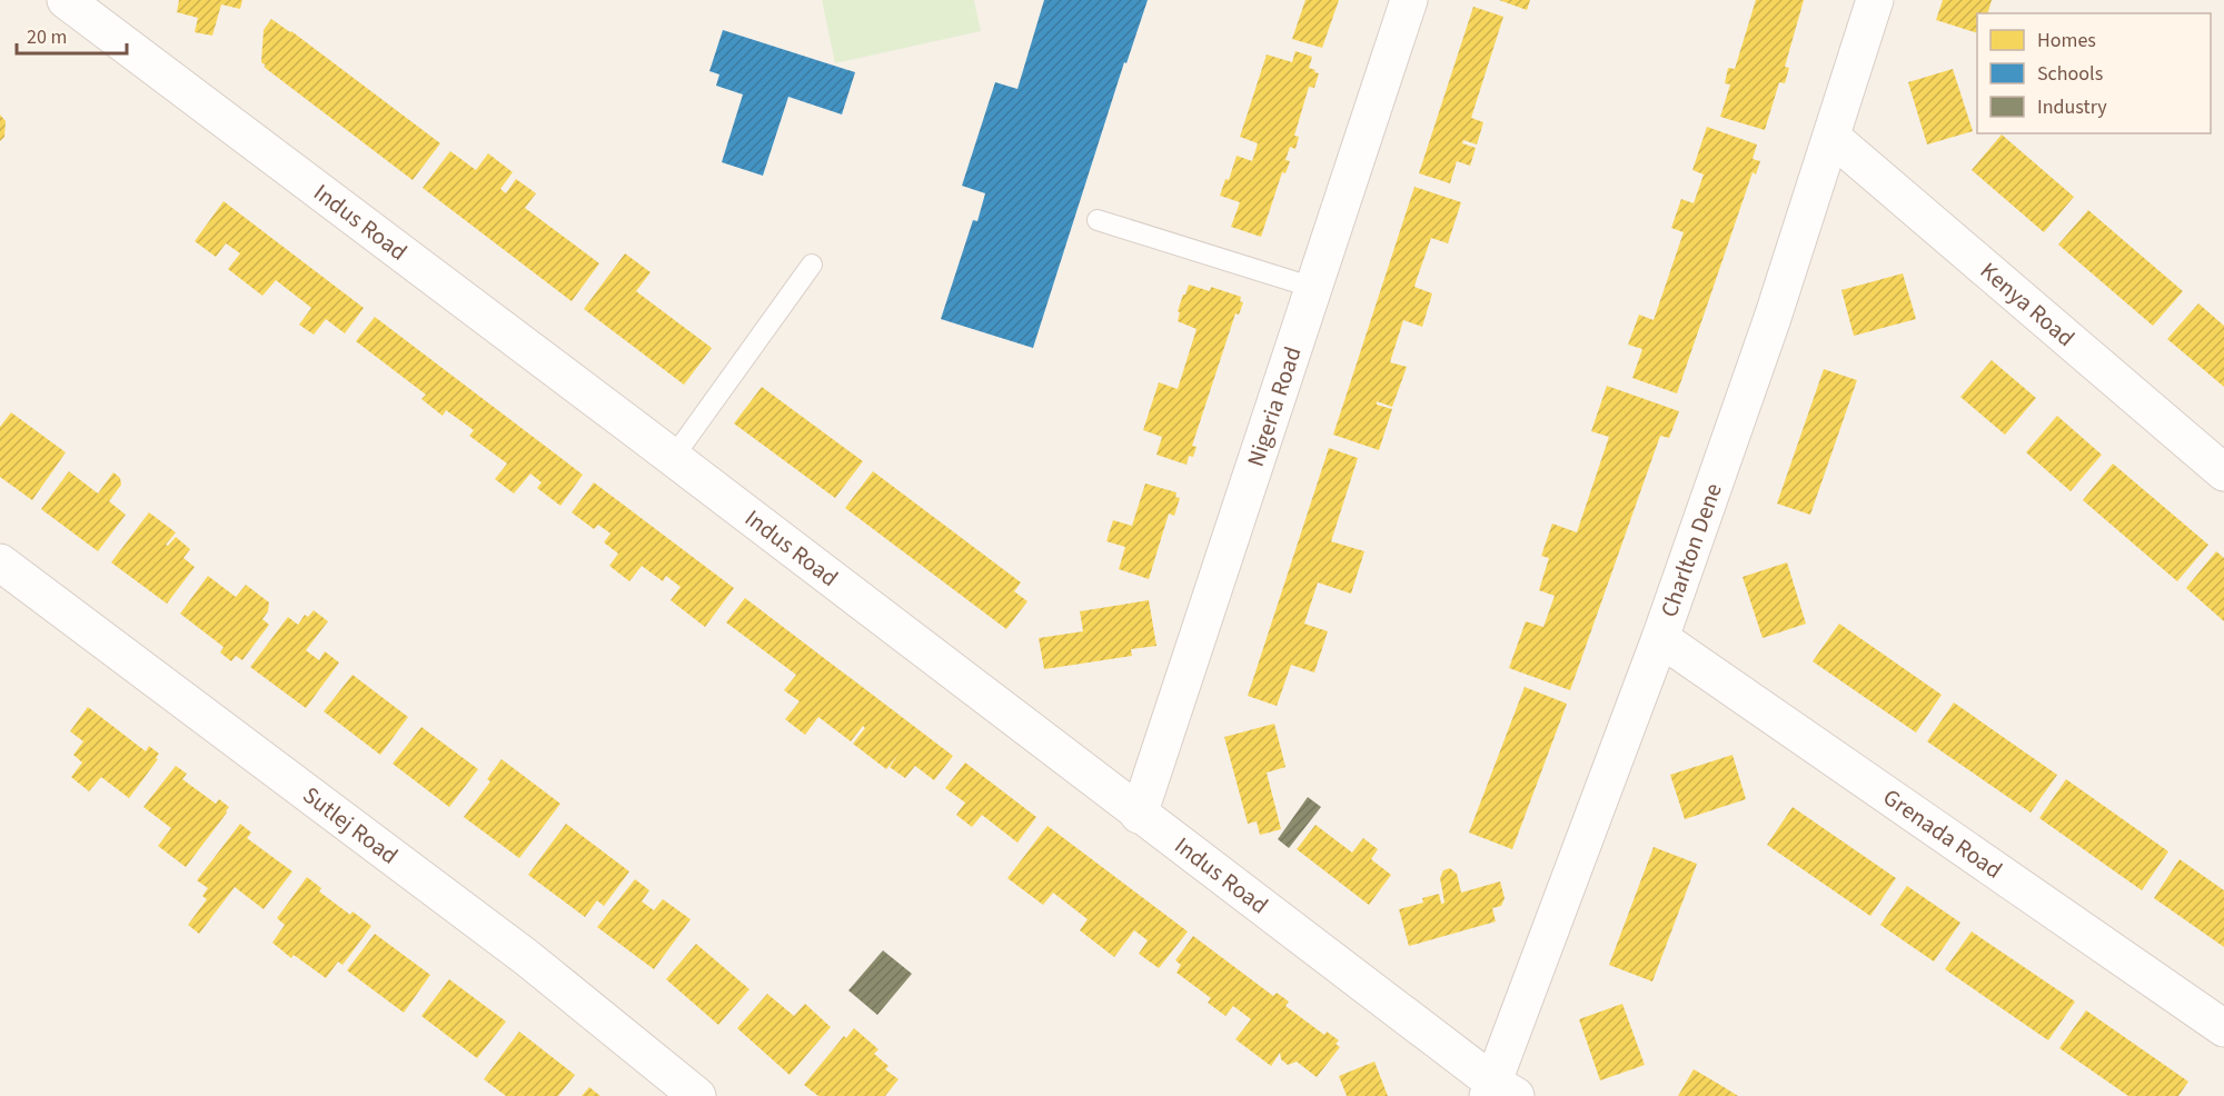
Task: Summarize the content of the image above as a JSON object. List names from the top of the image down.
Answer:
{
  "streets": {
    "street": [
      "Indus Road",
      "Kenya Road",
      "Nigeria Road",
      "Charlton Dene",
      "Sutlej Road",
      "Grenada Road"
    ]
  },
  "crossings": [
    ["Indus Road", "Nigeria Road"],
    ["Indus Road", "Charlton Dene"],
    ["Kenya Road", "Charlton Dene"],
    ["Charlton Dene", "Grenada Road"]
  ],
  "legend": ["Homes", "Schools", "Industry"],
  "scale_bar": "20 m"
}
